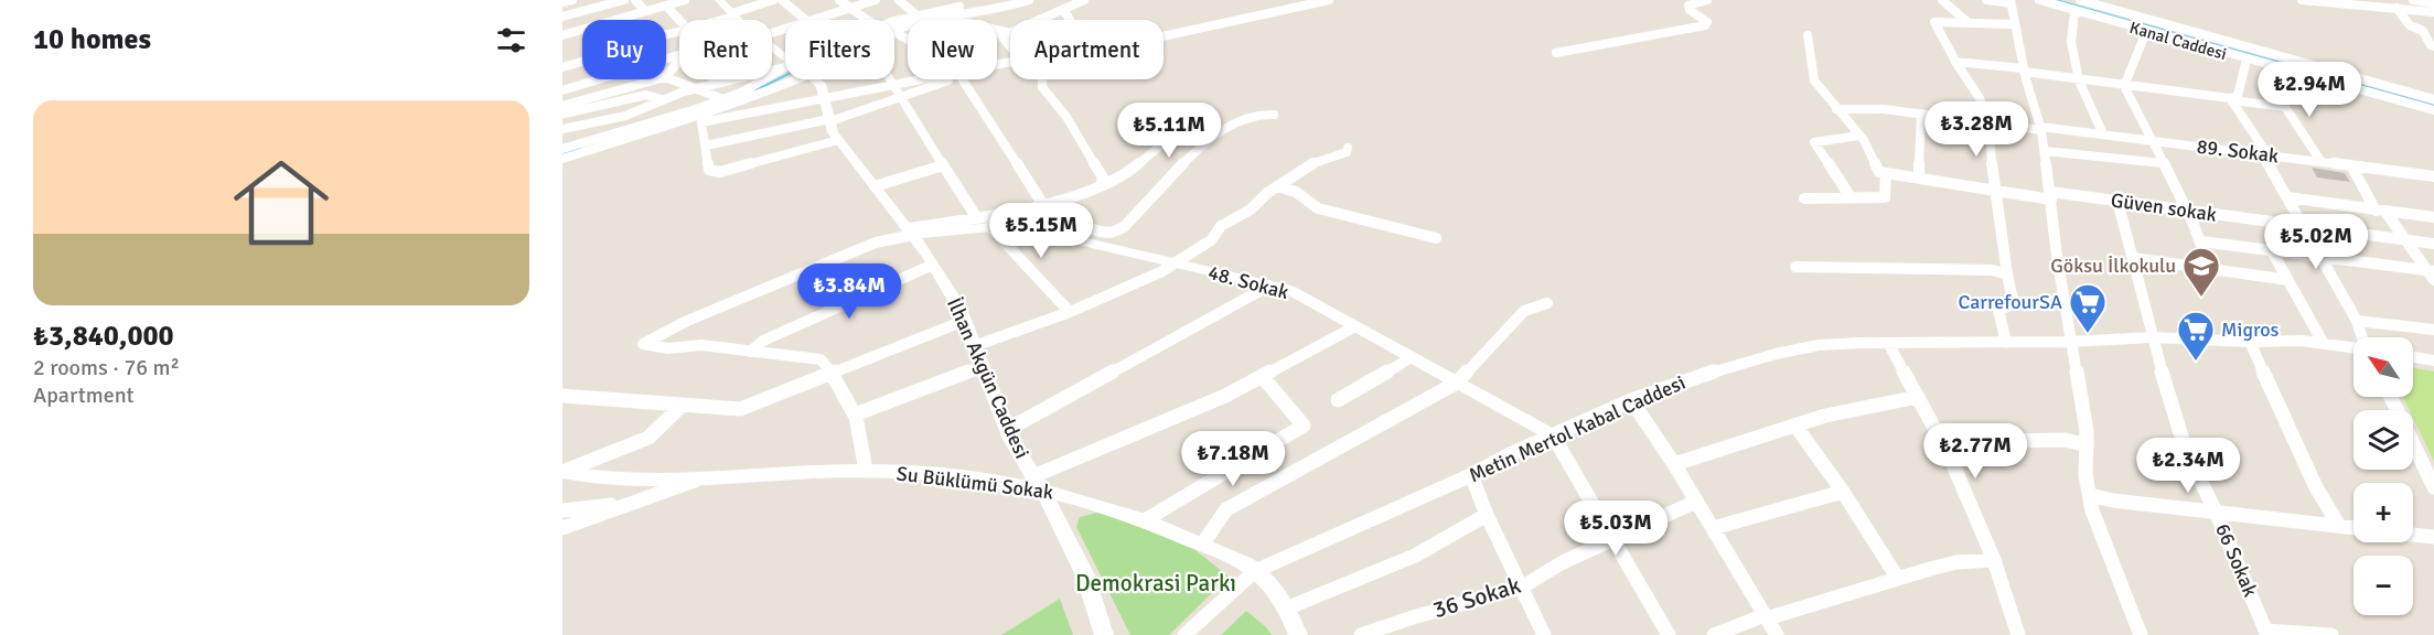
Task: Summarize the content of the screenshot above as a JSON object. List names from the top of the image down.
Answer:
{
  "streets": {
    "main road": ["48. Sokak", "İlhan Akgün Caddesi", "Su Büklümü Sokak"],
    "street": [
      "Kanal Caddesi",
      "89. Sokak",
      "Güven sokak",
      "Metin Mertol Kabal Caddesi",
      "66 Sokak",
      "36 Sokak"
    ]
  },
  "crossings": [
    ["Güven sokak", "66 Sokak"],
    ["48. Sokak", "İlhan Akgün Caddesi"],
    ["48. Sokak", "Metin Mertol Kabal Caddesi"],
    ["İlhan Akgün Caddesi", "Su Büklümü Sokak"],
    ["Metin Mertol Kabal Caddesi", "Su Büklümü Sokak"],
    ["Metin Mertol Kabal Caddesi", "66 Sokak"]
  ],
  "parks": ["Demokrasi Parkı"],
  "places": {
    "school or university": ["Göksu İlkokulu"],
    "supermarket": ["CarrefourSA", "Migros"]
  },
  "north": "top left",
  "page": {
    "heading": "10 homes",
    "chip": [
      "Buy",
      "Rent",
      "Filters",
      "New",
      "Apartment"
    ],
    "price": [
      "₺2.94M",
      "₺3.28M",
      "₺5.11M",
      "₺5.15M",
      "₺5.02M",
      "₺3.84M",
      "₺2.77M",
      "₺7.18M",
      "₺2.34M",
      "₺5.03M"
    ],
    "list": [
      {
        "name": "₺3,840,000",
        "note": "2 rooms · 76 m² · Apartment"
      }
    ],
    "map_buttons": ["+", "−"]
  }
}
